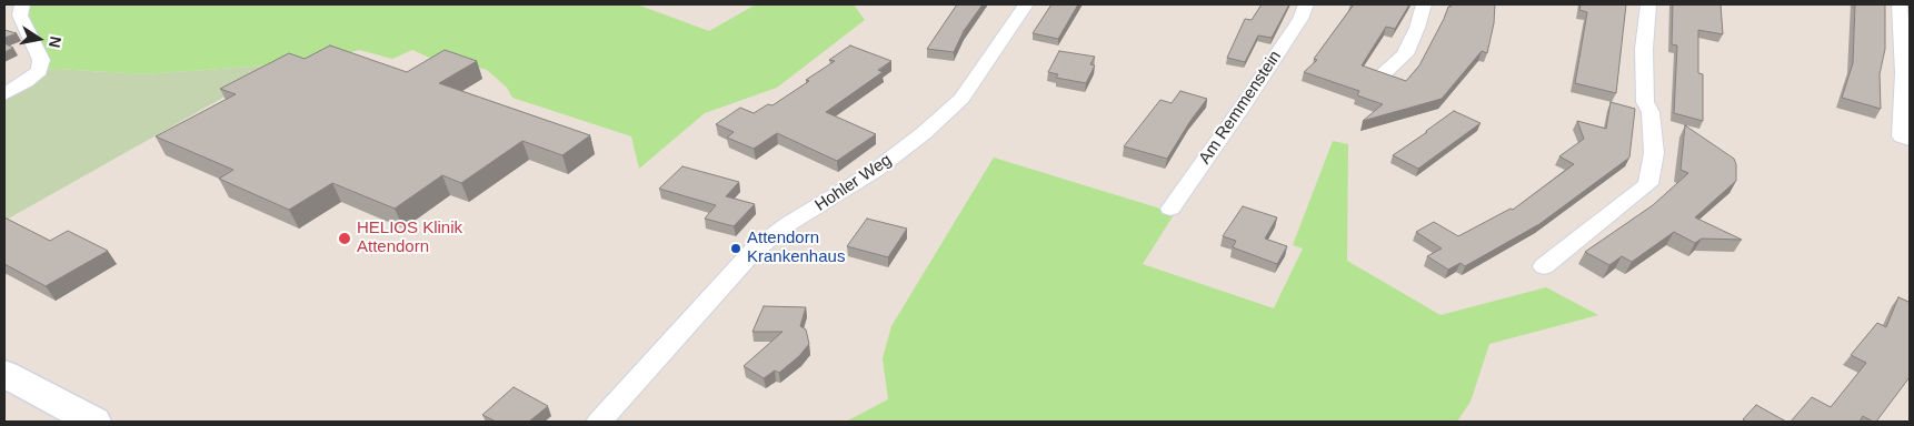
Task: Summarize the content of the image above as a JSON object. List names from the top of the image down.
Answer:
{
  "streets": {
    "street": ["Am Remmenstein", "Hohler Weg"]
  },
  "places": ["HELIOS Klinik Attendorn", "Attendorn Krankenhaus"],
  "north": "right"
}
